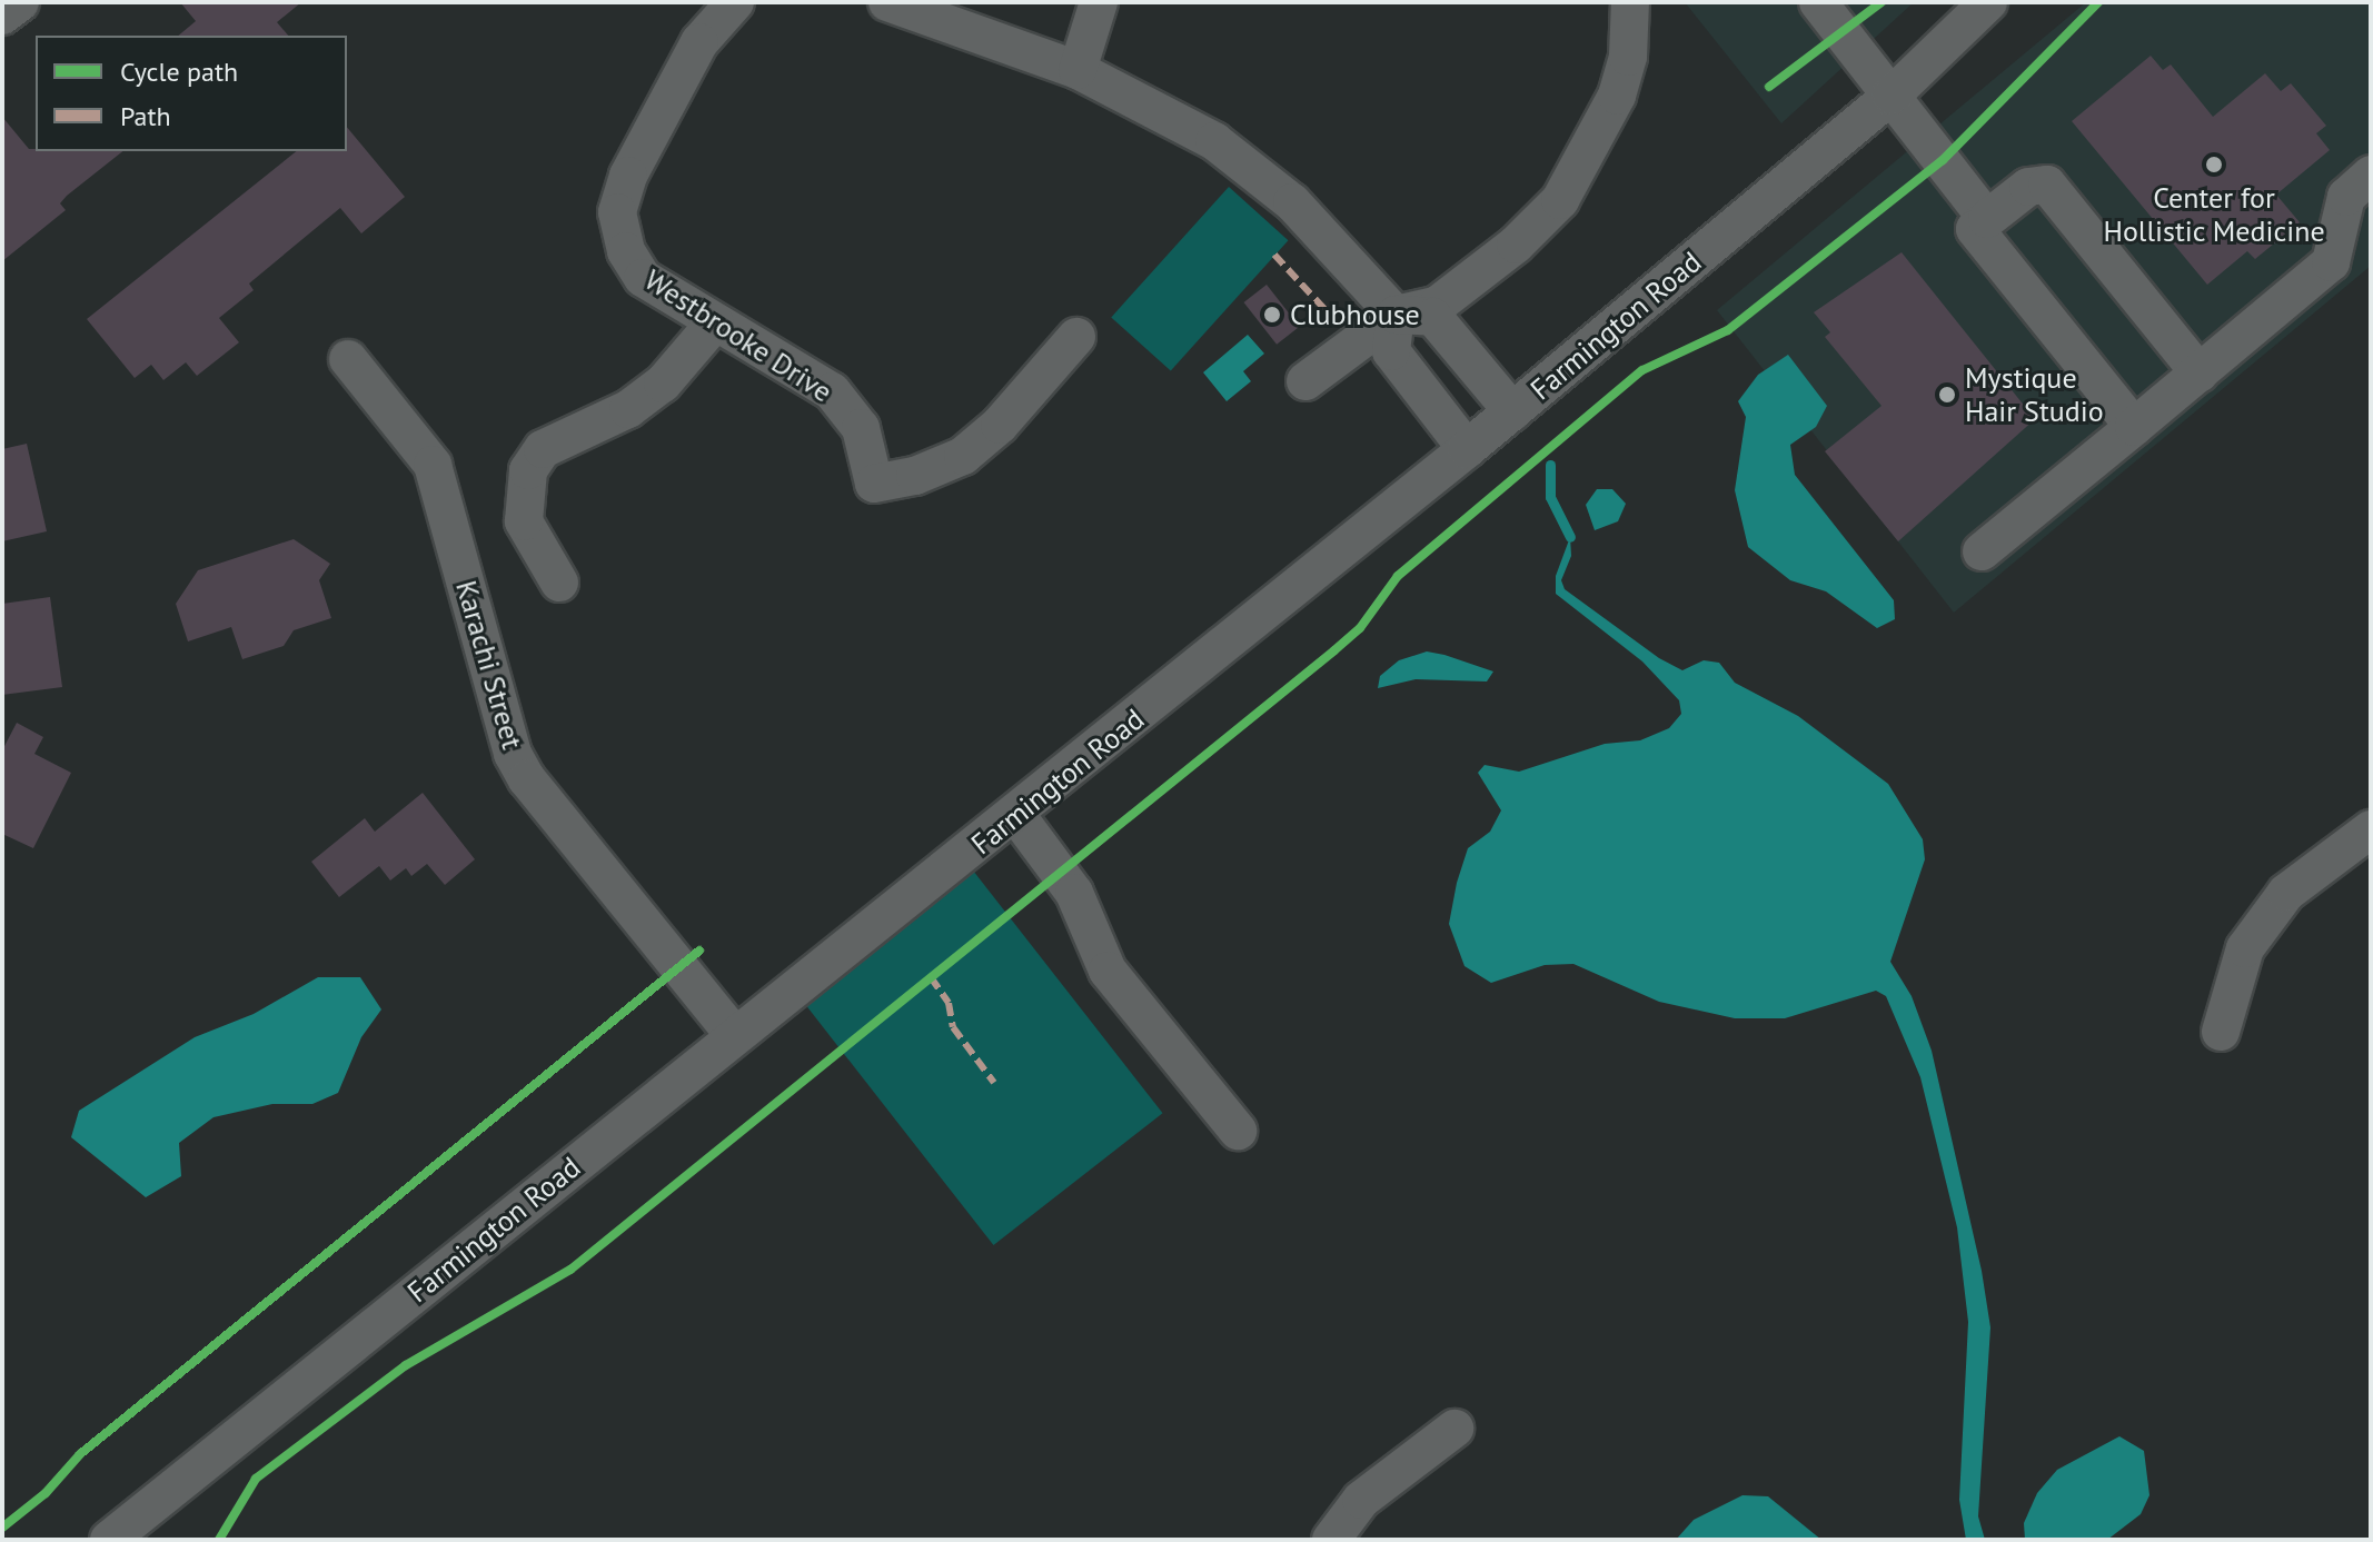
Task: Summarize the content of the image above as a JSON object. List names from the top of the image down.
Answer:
{
  "streets": {
    "street": ["Farmington Road", "Westbrooke Drive", "Karachi Street"]
  },
  "crossings": [
    ["Farmington Road", "Karachi Street"]
  ],
  "places": ["Center for Hollistic Medicine", "Clubhouse", "Mystique Hair Studio"],
  "legend": ["Cycle path", "Path"]
}
